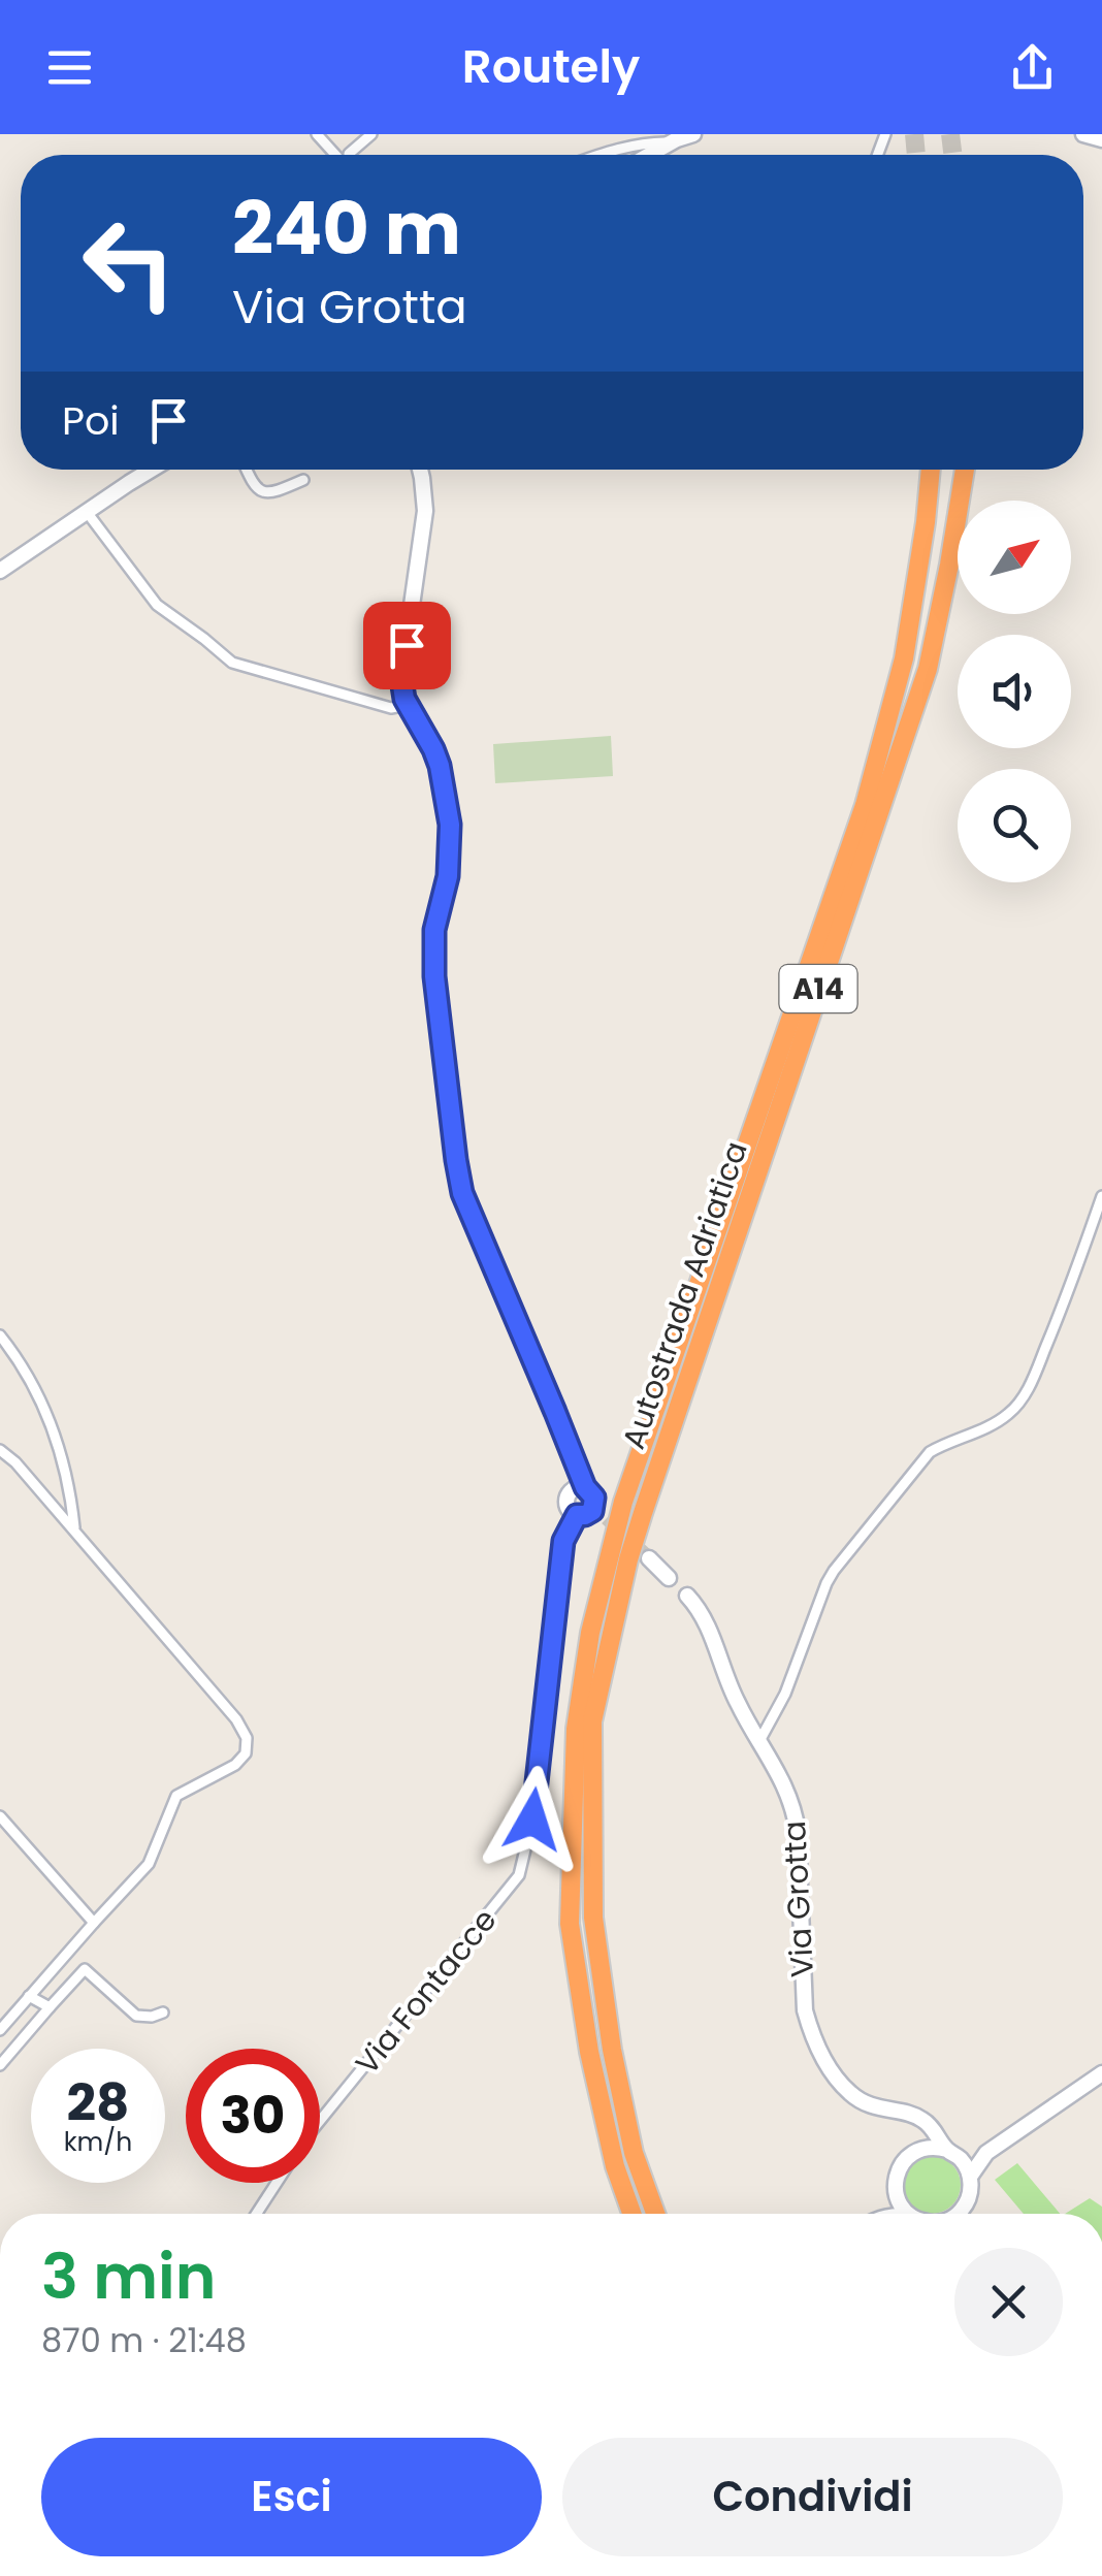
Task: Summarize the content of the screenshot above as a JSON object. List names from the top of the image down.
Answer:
{
  "streets": {
    "highway": ["A14", "Autostrada Adriatica"],
    "street": ["Via Grotta", "Via Fontacce"]
  },
  "north": "top right",
  "page": {
    "header": "Routely",
    "turn": ["240 m", "Via Grotta"],
    "then": "Poi",
    "speed": "28 km/h",
    "limit": "30",
    "heading": ["3 min", "870 m · 21:48"],
    "buttons": ["Esci", "Condividi"]
  }
}
